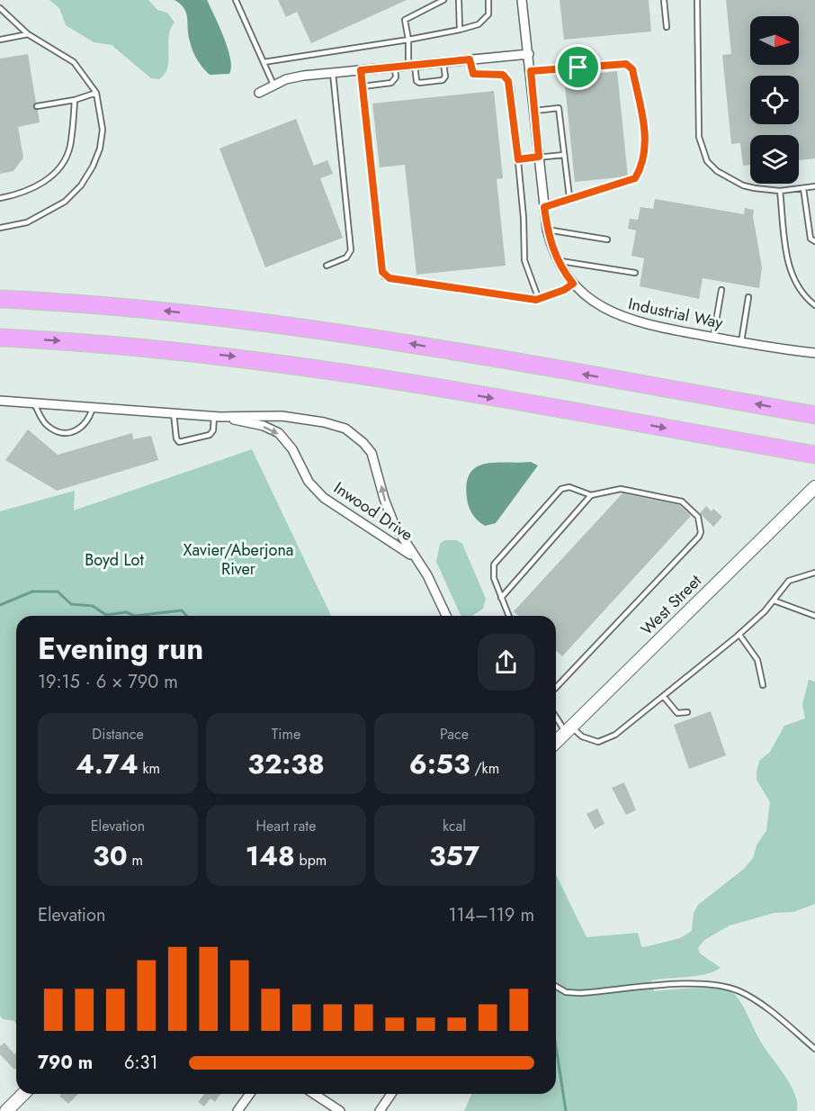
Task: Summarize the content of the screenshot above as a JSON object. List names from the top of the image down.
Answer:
{
  "streets": {
    "main road": ["West Street"],
    "street": ["Industrial Way", "Inwood Drive"]
  },
  "parks": ["Xavier/Aberjona River", "Boyd Lot"],
  "north": "right",
  "page": {
    "heading": ["Evening run", "19:15 · 6 × 790 m"],
    "stats": [
      ["Distance", "4.74 km"],
      ["Time", "32:38"],
      ["Pace", "6:53 /km"],
      ["Elevation", "30 m"],
      ["Heart rate", "148 bpm"],
      ["kcal", "357"]
    ],
    "chart": ["Elevation", "114–119 m"],
    "list": [
      {
        "name": "790 m",
        "note": "6:31"
      }
    ]
  }
}
